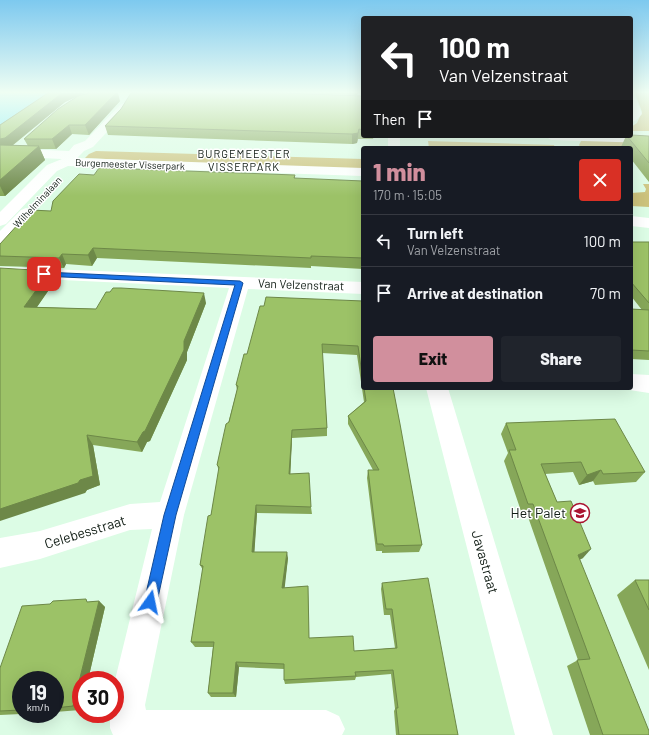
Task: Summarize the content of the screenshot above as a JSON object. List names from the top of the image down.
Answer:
{
  "streets": {
    "street": [
      "Burgemeester Visserpark",
      "Wilhelminalaan",
      "Van Velzenstraat",
      "Celebesstraat",
      "Javastraat"
    ]
  },
  "crossings": [
    ["Burgemeester Visserpark", "Wilhelminalaan"]
  ],
  "districts": ["BURGEMEESTER VISSERPARK"],
  "places": {
    "school or university": ["Het Palet"]
  },
  "page": {
    "turn": ["100 m", "Van Velzenstraat"],
    "then": "Then",
    "heading": ["1 min", "170 m · 15:05"],
    "list": [
      {
        "name": "Turn left",
        "note": "Van Velzenstraat",
        "value": "100 m"
      },
      {
        "name": "Arrive at destination",
        "value": "70 m"
      }
    ],
    "buttons": ["Exit", "Share"],
    "speed": "19 km/h",
    "limit": "30"
  }
}
